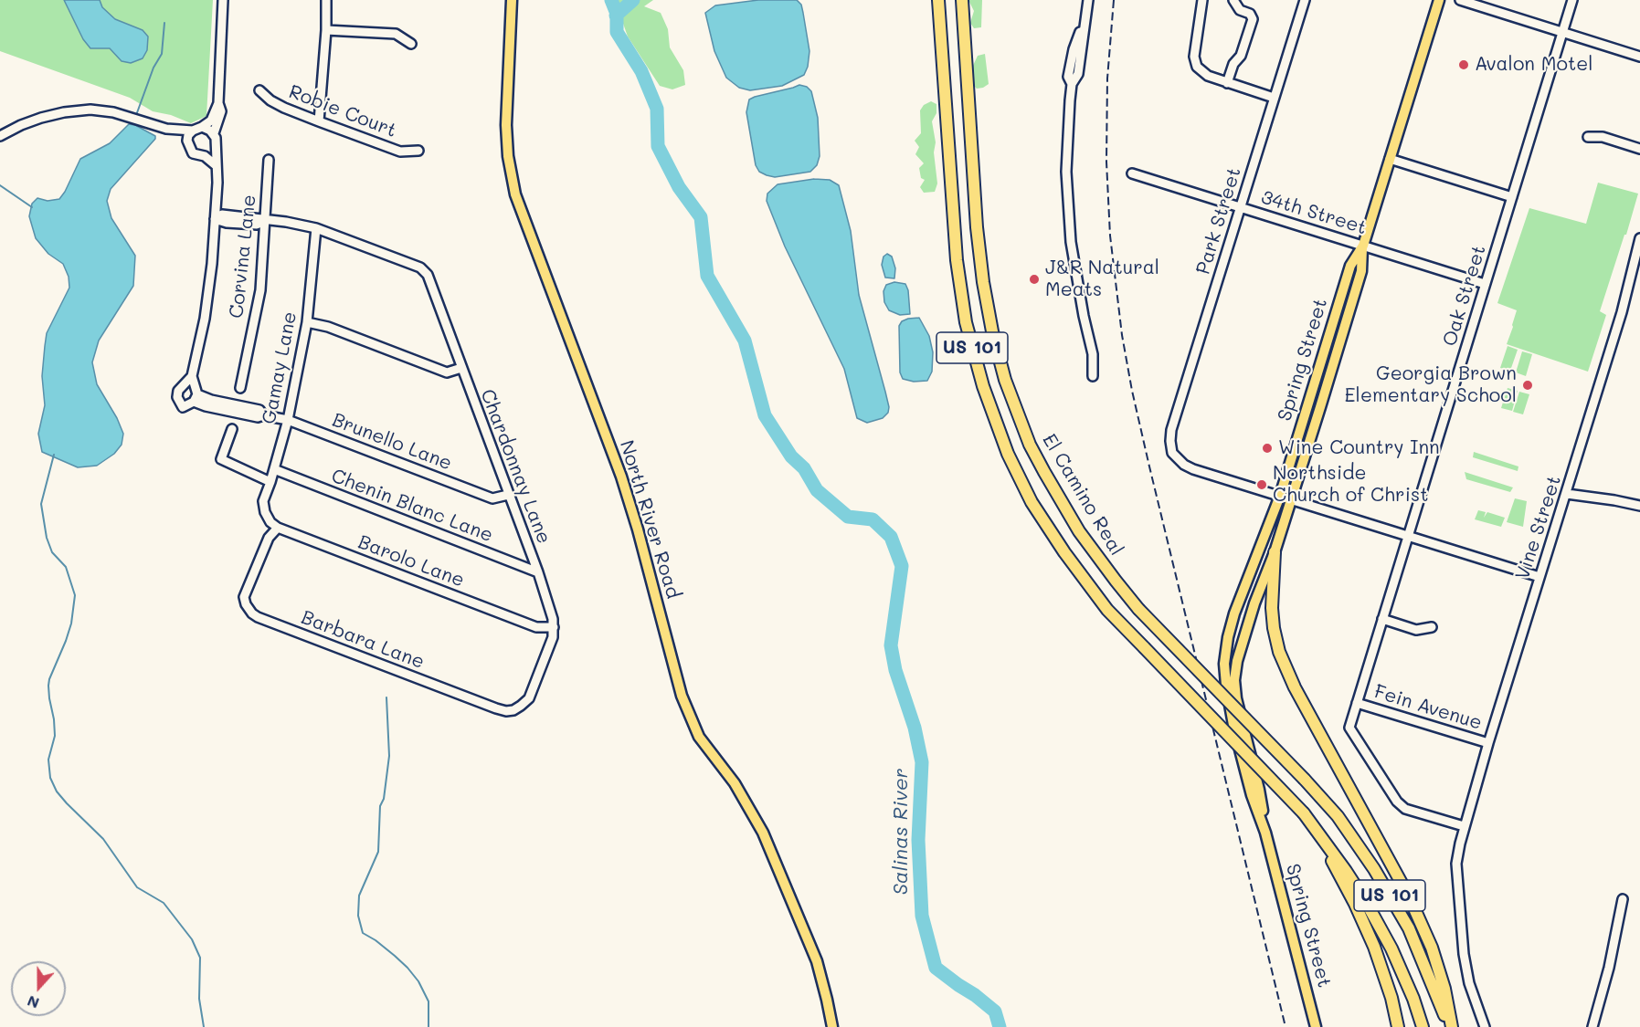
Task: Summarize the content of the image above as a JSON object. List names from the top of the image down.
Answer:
{
  "streets": {
    "highway": ["US 101", "El Camino Real"],
    "main road": ["Spring Street", "North River Road"],
    "street": [
      "Robie Court",
      "34th Street",
      "Park Street",
      "Corvina Lane",
      "Oak Street",
      "Gamay Lane",
      "Brunello Lane",
      "Chardonnay Lane",
      "Chenin Blanc Lane",
      "Vine Street",
      "Barolo Lane",
      "Barbara Lane",
      "Fein Avenue"
    ]
  },
  "crossings": [
    ["34th Street", "Park Street"],
    ["34th Street", "Oak Street"],
    ["34th Street", "Spring Street"],
    ["Park Street", "Spring Street"],
    ["Oak Street", "Vine Street"],
    ["Oak Street", "Fein Avenue"],
    ["Gamay Lane", "Brunello Lane"],
    ["Gamay Lane", "Chardonnay Lane"],
    ["Gamay Lane", "Chenin Blanc Lane"],
    ["Gamay Lane", "Barolo Lane"],
    ["Gamay Lane", "Barbara Lane"],
    ["Brunello Lane", "Chardonnay Lane"],
    ["Chardonnay Lane", "Chenin Blanc Lane"],
    ["Chardonnay Lane", "Barolo Lane"],
    ["Chardonnay Lane", "Barbara Lane"],
    ["Vine Street", "Fein Avenue"],
    ["Barolo Lane", "Barbara Lane"]
  ],
  "water": ["Salinas River"],
  "places": [
    "Avalon Motel",
    "J&R Natural Meats",
    "Georgia Brown Elementary School",
    "Wine Country Inn",
    "Northside Church of Christ"
  ],
  "north": "bottom"
}
